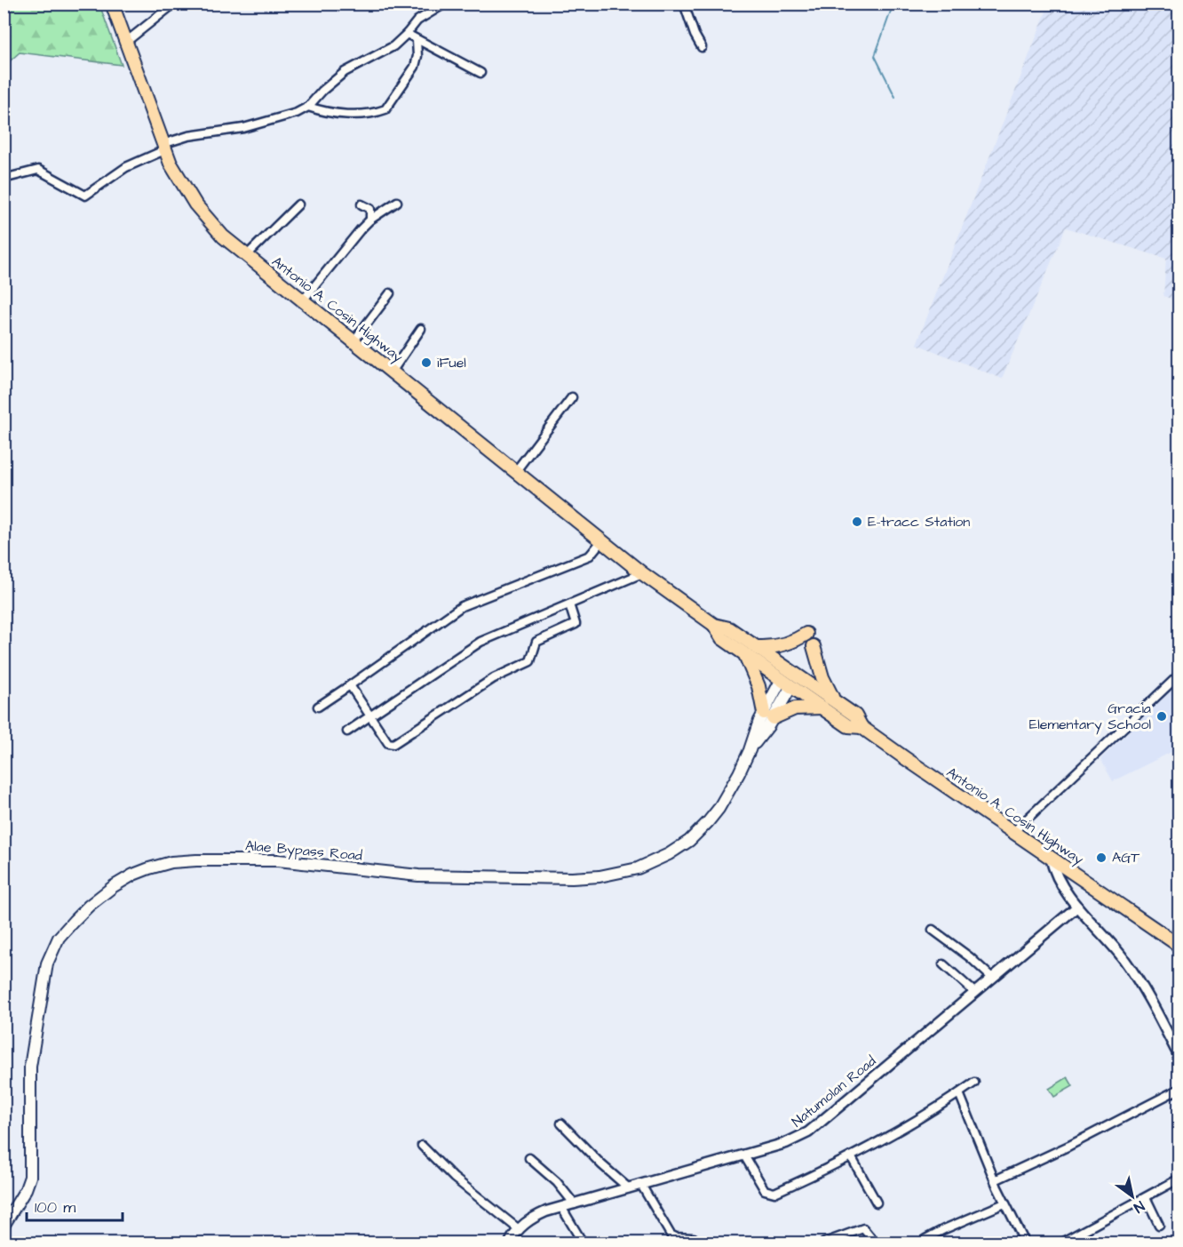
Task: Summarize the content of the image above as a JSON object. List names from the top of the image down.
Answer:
{
  "streets": {
    "highway": ["Antonio A. Cosin Highway"],
    "main road": ["Alae Bypass Road"],
    "street": ["Natumolan Road"]
  },
  "crossings": [
    ["Antonio A. Cosin Highway", "Alae Bypass Road"]
  ],
  "places": [
    "iFuel",
    "E-tracc Station",
    "Gracia Elementary School",
    "AGT"
  ],
  "scale_bar": "100 m",
  "north": "bottom right"
}
